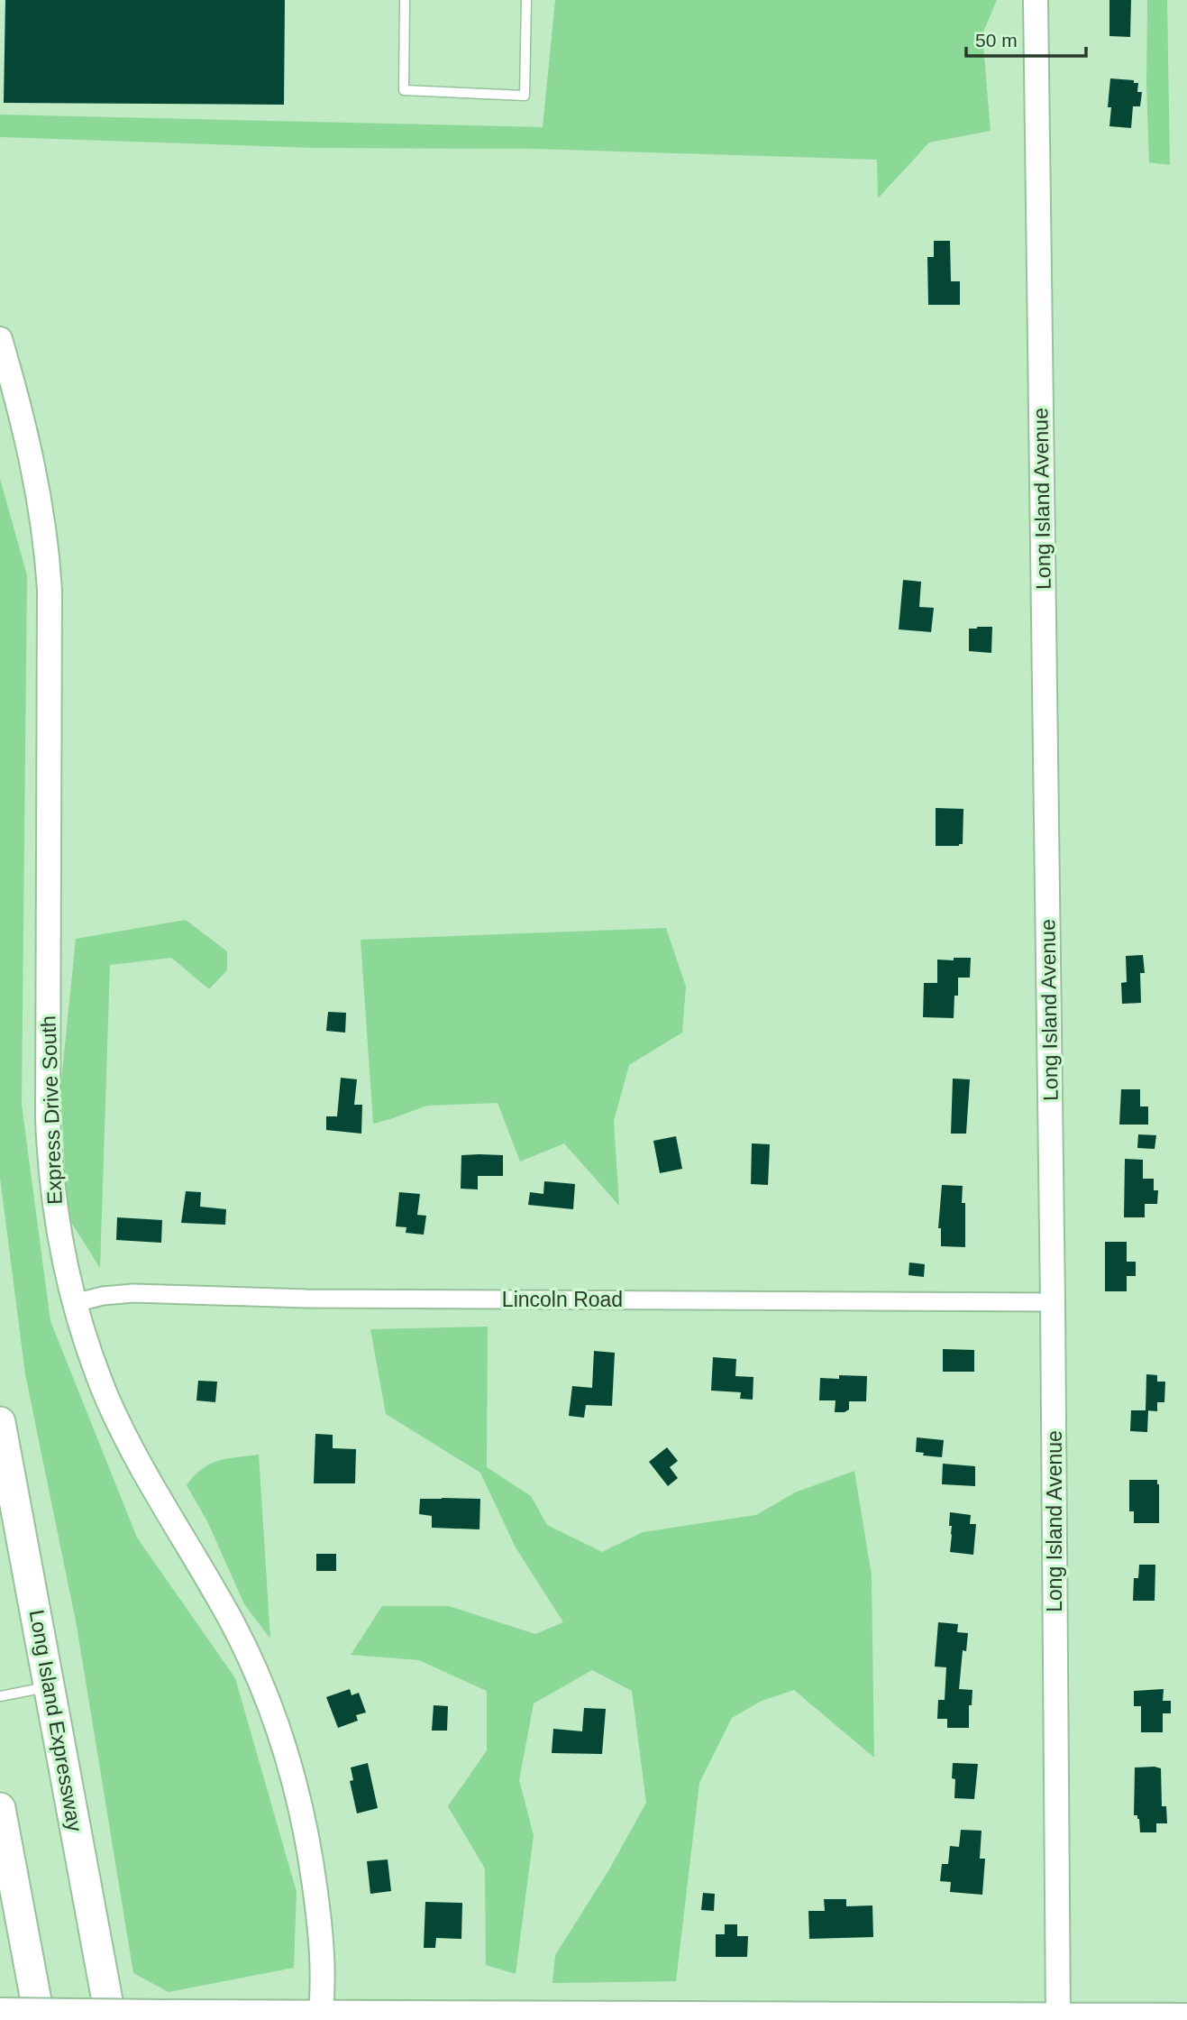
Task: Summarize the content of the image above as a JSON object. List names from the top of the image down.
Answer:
{
  "streets": {
    "highway": ["Long Island Expressway"],
    "main road": ["Long Island Avenue", "Express Drive South"],
    "street": ["Lincoln Road"]
  },
  "crossings": [
    ["Long Island Avenue", "Lincoln Road"],
    ["Express Drive South", "Lincoln Road"]
  ],
  "scale_bar": "50 m"
}
